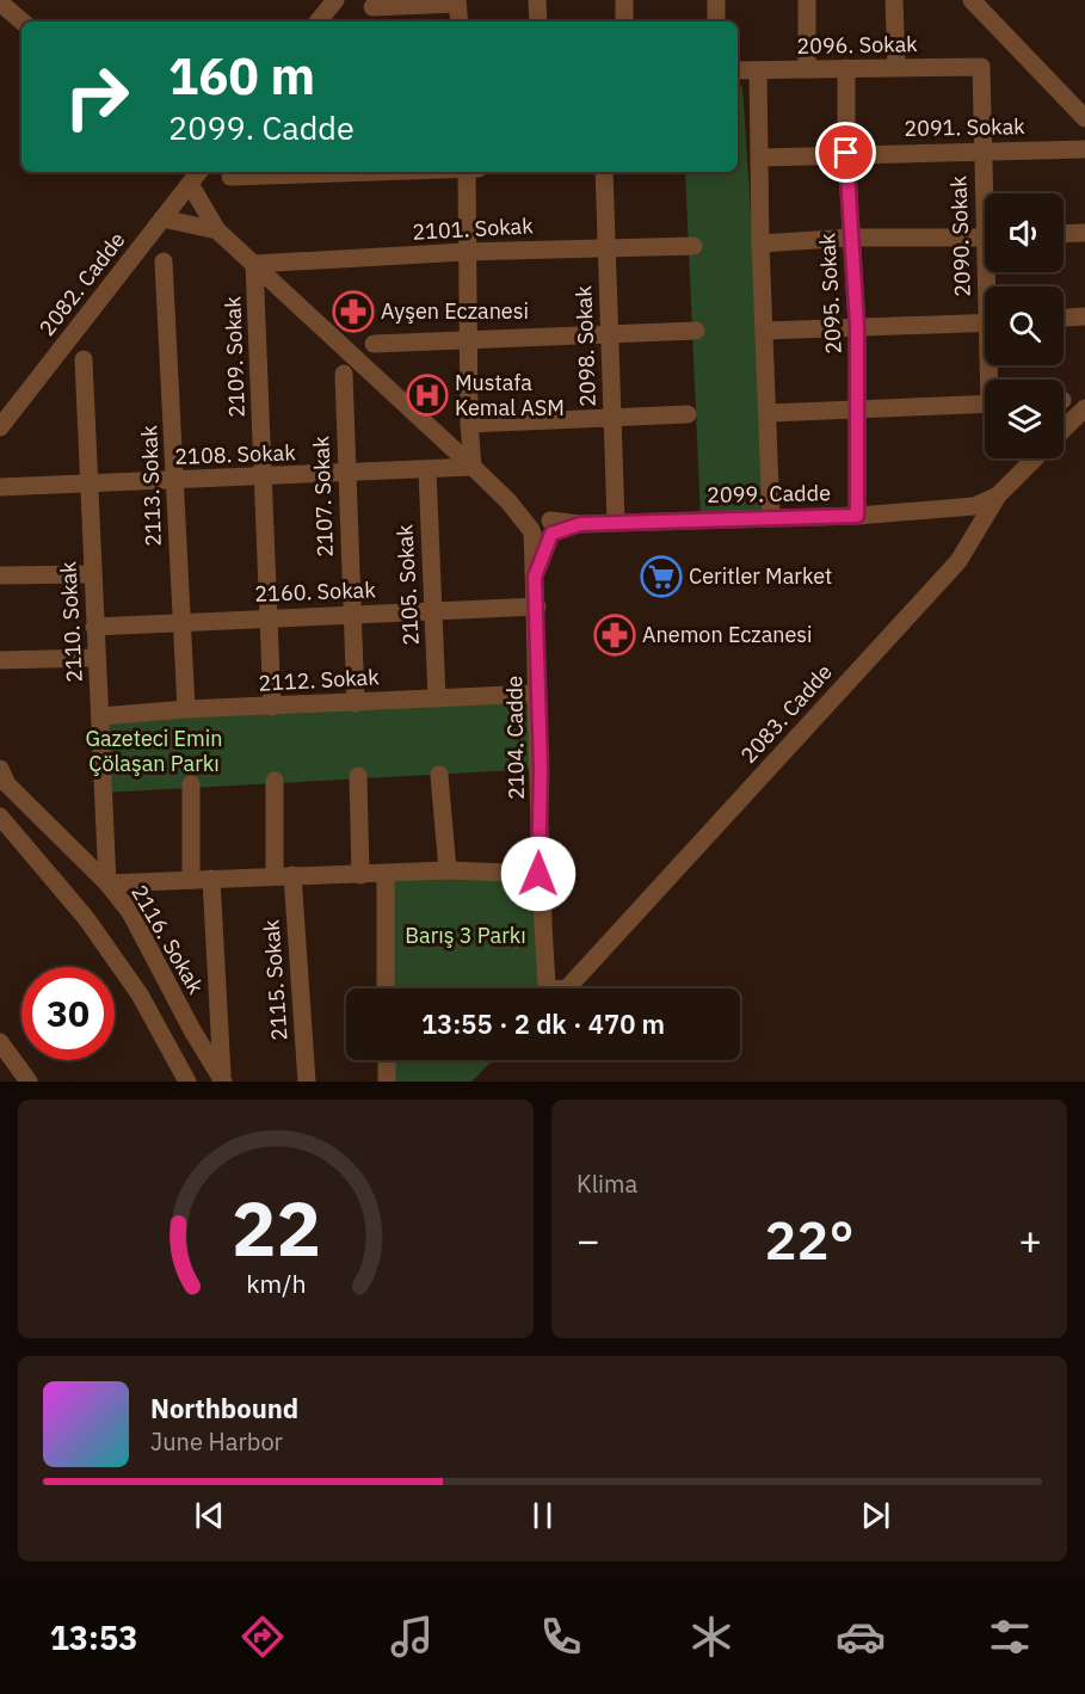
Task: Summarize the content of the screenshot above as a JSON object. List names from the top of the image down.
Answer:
{
  "streets": {
    "street": [
      "2096. Sokak",
      "2091. Sokak",
      "2101. Sokak",
      "2090. Sokak",
      "2082. Cadde",
      "2095. Sokak",
      "2098. Sokak",
      "2109. Sokak",
      "2108. Sokak",
      "2113. Sokak",
      "2099. Cadde",
      "2107. Sokak",
      "2105. Sokak",
      "2160. Sokak",
      "2110. Sokak",
      "2112. Sokak",
      "2083. Cadde",
      "2104. Cadde",
      "2116. Sokak",
      "2115. Sokak"
    ]
  },
  "crossings": [
    ["2096. Sokak", "2090. Sokak"],
    ["2096. Sokak", "2095. Sokak"],
    ["2091. Sokak", "2090. Sokak"],
    ["2091. Sokak", "2095. Sokak"],
    ["2101. Sokak", "2098. Sokak"],
    ["2101. Sokak", "2109. Sokak"],
    ["2095. Sokak", "2099. Cadde"],
    ["2098. Sokak", "2099. Cadde"],
    ["2109. Sokak", "2108. Sokak"],
    ["2109. Sokak", "2160. Sokak"],
    ["2109. Sokak", "2112. Sokak"],
    ["2108. Sokak", "2113. Sokak"],
    ["2108. Sokak", "2107. Sokak"],
    ["2108. Sokak", "2105. Sokak"],
    ["2108. Sokak", "2110. Sokak"],
    ["2113. Sokak", "2160. Sokak"],
    ["2113. Sokak", "2112. Sokak"],
    ["2099. Cadde", "2083. Cadde"],
    ["2099. Cadde", "2104. Cadde"],
    ["2107. Sokak", "2160. Sokak"],
    ["2107. Sokak", "2112. Sokak"],
    ["2105. Sokak", "2160. Sokak"],
    ["2105. Sokak", "2112. Sokak"],
    ["2160. Sokak", "2110. Sokak"],
    ["2160. Sokak", "2104. Cadde"],
    ["2110. Sokak", "2112. Sokak"],
    ["2110. Sokak", "2116. Sokak"],
    ["2112. Sokak", "2104. Cadde"],
    ["2083. Cadde", "2104. Cadde"]
  ],
  "parks": ["Gazeteci Emin Çölaşan Parkı", "Barış 3 Parkı"],
  "places": {
    "pharmacy": ["Ayşen Eczanesi", "Anemon Eczanesi"],
    "hospital": ["Mustafa Kemal ASM"],
    "supermarket": ["Ceritler Market"]
  },
  "page": {
    "turn": ["160 m", "2099. Cadde"],
    "limit": "30",
    "trip": "13:55 · 2 dk · 470 m",
    "tile": "Klima",
    "heat": ["−", "22°", "+"],
    "song": ["Northbound", "June Harbor"],
    "tabs": "13:53",
    "gauge": ["22", "km/h"]
  }
}
